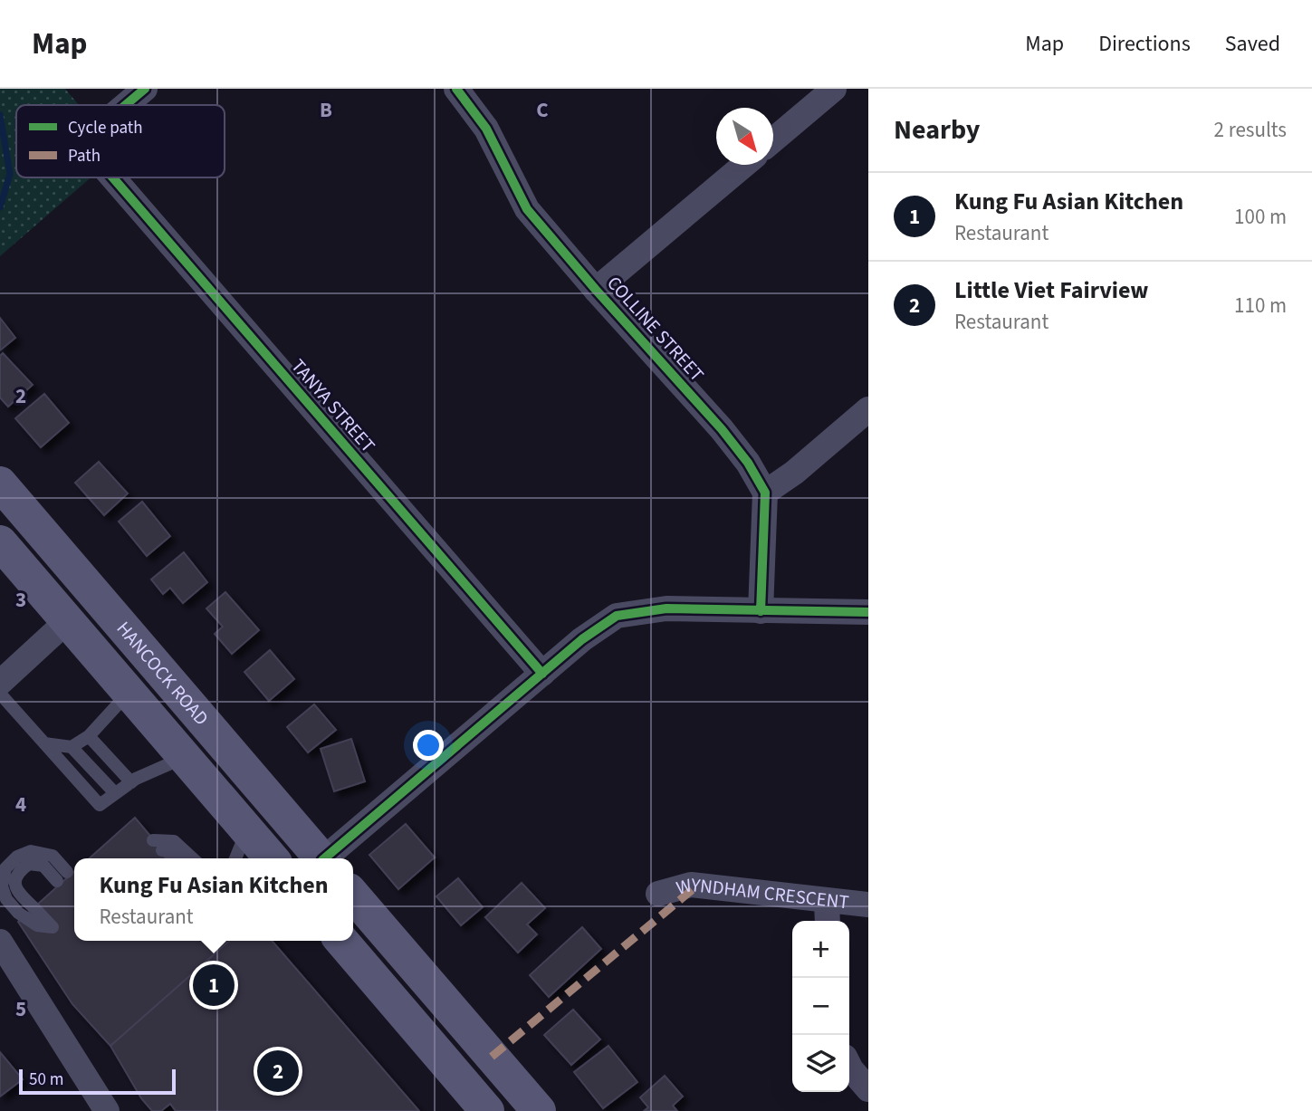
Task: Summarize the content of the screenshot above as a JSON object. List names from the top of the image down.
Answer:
{
  "streets": {
    "main road": ["HANCOCK ROAD"],
    "street": ["COLLINE STREET", "TANYA STREET", "WYNDHAM CRESCENT"]
  },
  "legend": ["Cycle path", "Path"],
  "scale_bar": "50 m",
  "north": "bottom right",
  "page": {
    "header": "Map",
    "nav": ["Map", "Directions", "Saved"],
    "heading": ["Nearby", "2 results"],
    "list": [
      {
        "mark": "1",
        "name": "Kung Fu Asian Kitchen",
        "note": "Restaurant",
        "value": "100 m"
      },
      {
        "mark": "2",
        "name": "Little Viet Fairview",
        "note": "Restaurant",
        "value": "110 m"
      }
    ],
    "popup": ["Kung Fu Asian Kitchen", "Restaurant"],
    "map_buttons": ["+", "−"],
    "pins": ["1", "2"],
    "scale": "50 m"
  },
  "grid": {
    "columns": ["B", "C"],
    "rows": [
      "2",
      "3",
      "4",
      "5"
    ]
  }
}
